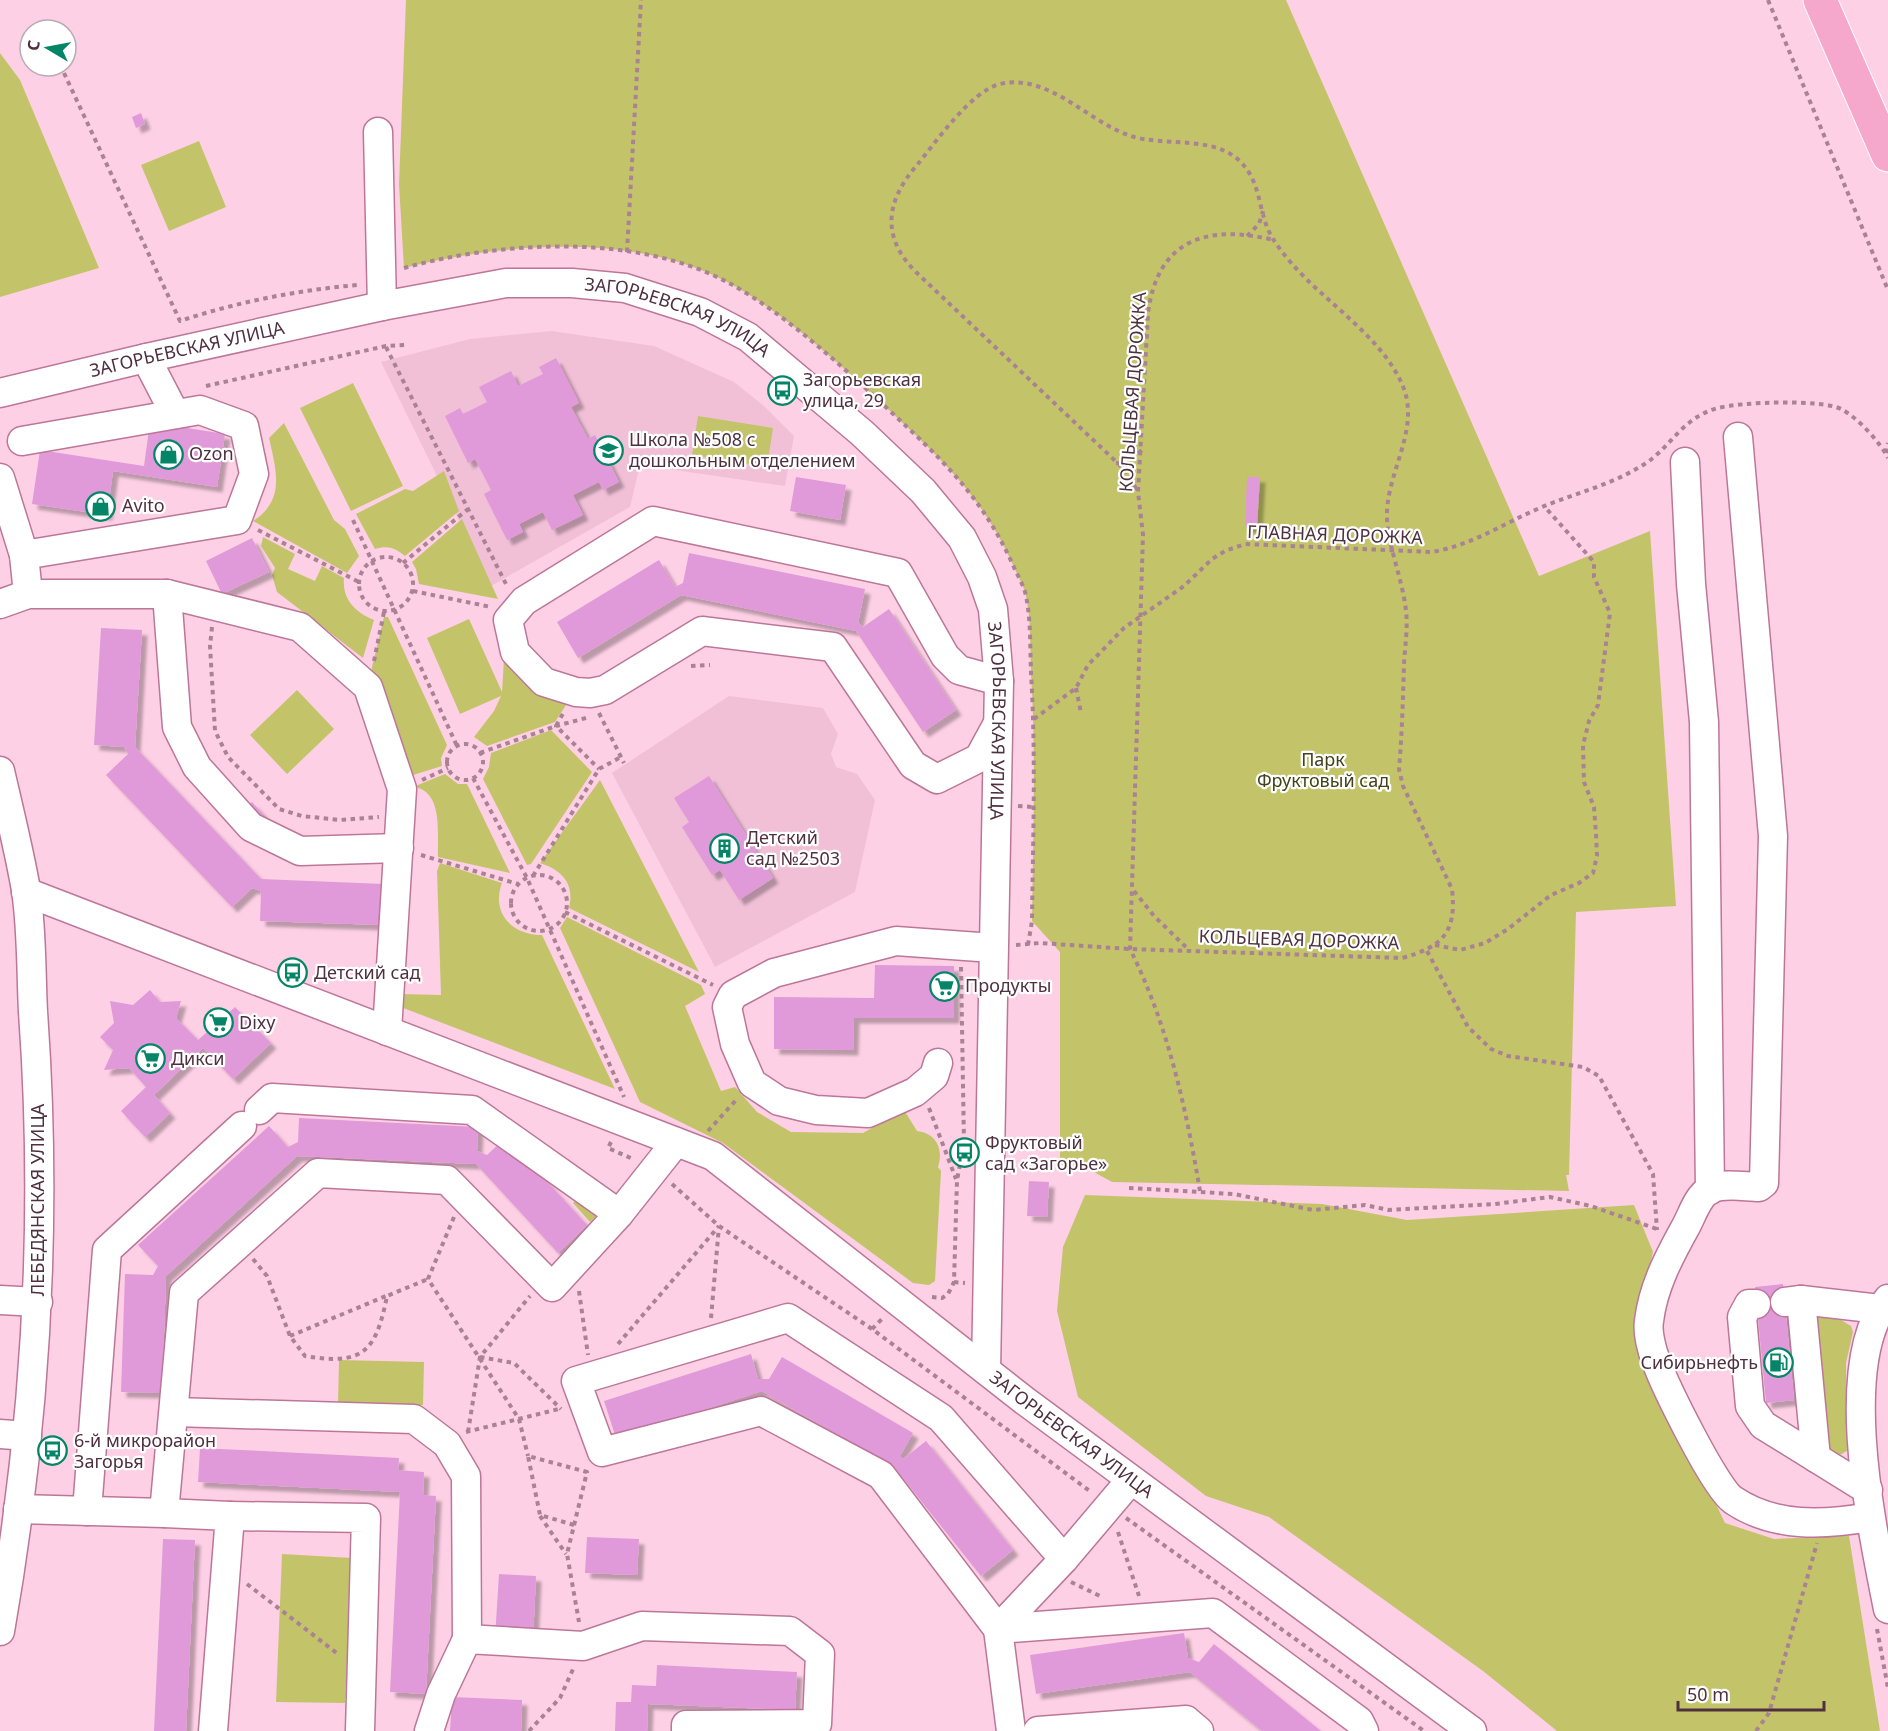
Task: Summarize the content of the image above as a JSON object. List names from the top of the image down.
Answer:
{
  "streets": {
    "street": ["ЗАГОРЬЕВСКАЯ УЛИЦА", "ЛЕБЕДЯНСКАЯ УЛИЦА"],
    "path": ["КОЛЬЦЕВАЯ ДОРОЖКА", "ГЛАВНАЯ ДОРОЖКА"]
  },
  "crossings": [
    ["КОЛЬЦЕВАЯ ДОРОЖКА", "ГЛАВНАЯ ДОРОЖКА"]
  ],
  "parks": ["Парк Фруктовый сад"],
  "places": {
    "bus stop": [
      "Загорьевская улица, 29",
      "Детский сад",
      "Фруктовый сад «Загорье»",
      "6-й микрорайон Загорья"
    ],
    "school or university": ["Школа №508 с дошкольным отделением"],
    "shop": ["Ozon", "Avito"],
    "building": ["Детский сад №2503"],
    "supermarket": ["Продукты", "Dixy", "Дикси"],
    "fuel station": ["Сибирьнефть"]
  },
  "scale_bar": "50 m",
  "north": "left"
}
